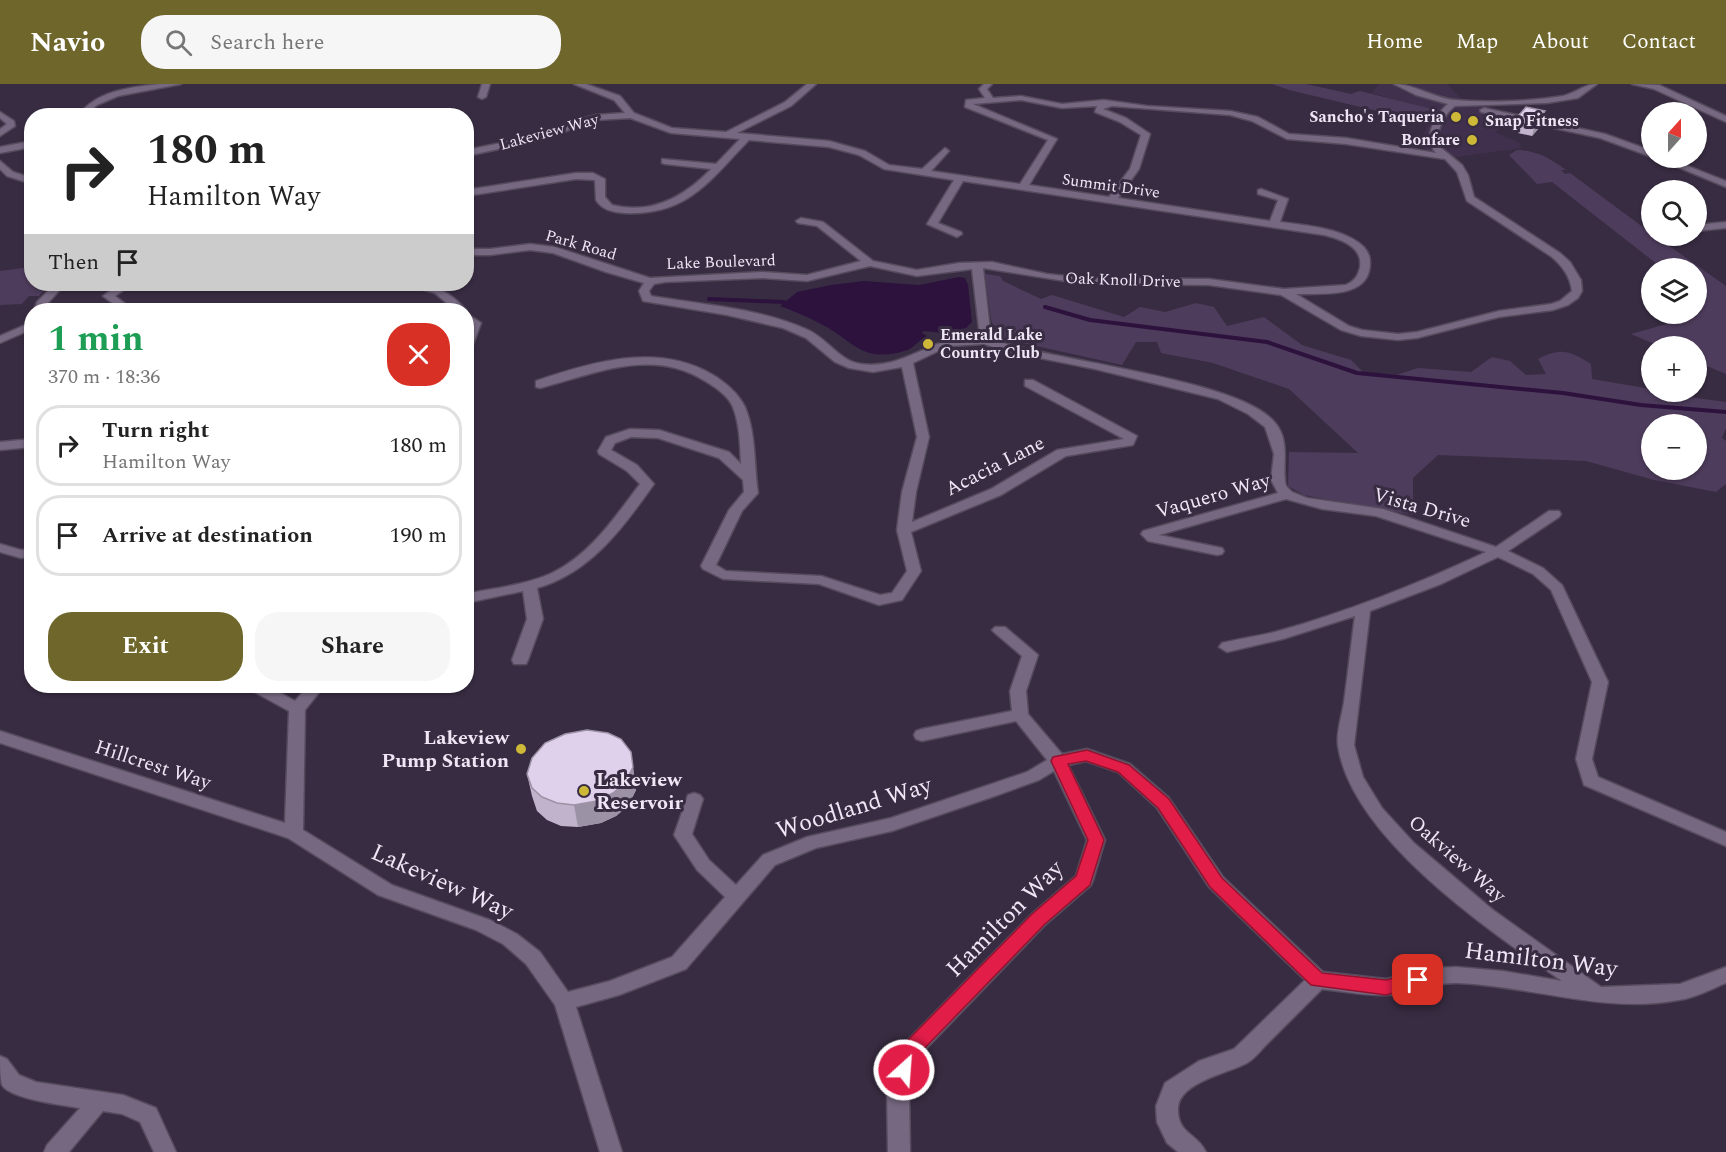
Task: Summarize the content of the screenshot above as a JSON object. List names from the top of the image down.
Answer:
{
  "streets": {
    "street": [
      "Lakeview Way",
      "Summit Drive",
      "Park Road",
      "Lake Boulevard",
      "Oak Knoll Drive",
      "Acacia Lane",
      "Vaquero Way",
      "Vista Drive",
      "Hillcrest Way",
      "Woodland Way",
      "Oakview Way",
      "Hamilton Way"
    ]
  },
  "crossings": [
    ["Lakeview Way", "Summit Drive"],
    ["Lakeview Way", "Hillcrest Way"],
    ["Lakeview Way", "Woodland Way"],
    ["Summit Drive", "Oak Knoll Drive"],
    ["Park Road", "Lake Boulevard"],
    ["Lake Boulevard", "Oak Knoll Drive"],
    ["Vaquero Way", "Vista Drive"],
    ["Woodland Way", "Hamilton Way"],
    ["Oakview Way", "Hamilton Way"]
  ],
  "places": [
    "Sancho's Taqueria",
    "Snap Fitness",
    "Bonfare",
    "Emerald Lake Country Club",
    "Lakeview Pump Station",
    "Lakeview Reservoir"
  ],
  "north": "top",
  "page": {
    "header": "Navio",
    "search": "Search here",
    "nav": [
      "Home",
      "Map",
      "About",
      "Contact"
    ],
    "map_buttons": ["+", "−"],
    "turn": ["180 m", "Hamilton Way"],
    "then": "Then",
    "heading": ["1 min", "370 m · 18:36"],
    "list": [
      {
        "name": "Turn right",
        "note": "Hamilton Way",
        "value": "180 m"
      },
      {
        "name": "Arrive at destination",
        "value": "190 m"
      }
    ],
    "buttons": ["Exit", "Share"]
  }
}
